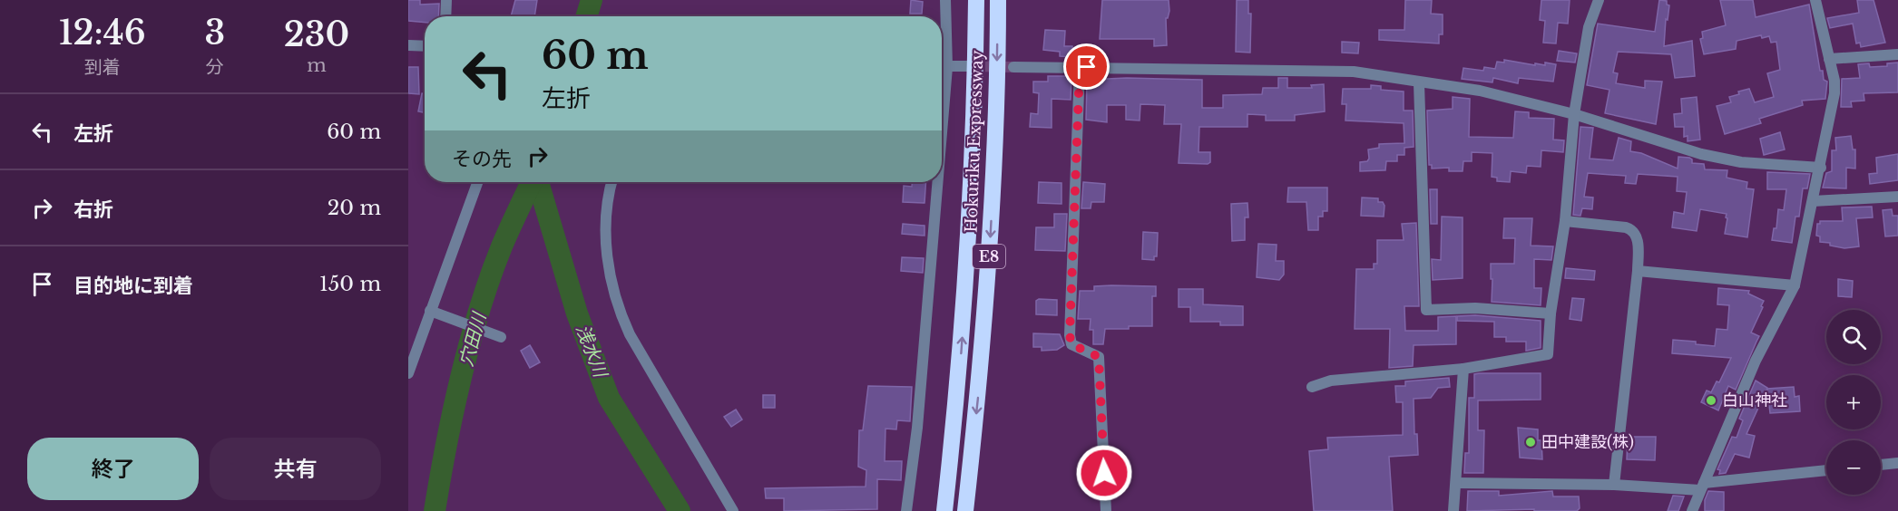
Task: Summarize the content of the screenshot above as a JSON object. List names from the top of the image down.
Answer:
{
  "streets": {
    "highway": ["Hokuriku Expressway", "E8"]
  },
  "water": ["穴田川", "浅水川"],
  "places": ["白山神社", "田中建設(株)"],
  "page": {
    "eta": [
      "12:46",
      "到着",
      "3",
      "分",
      "230",
      "m"
    ],
    "turn": ["60 m", "左折"],
    "list": [
      {
        "name": "左折",
        "value": "60 m"
      },
      {
        "name": "右折",
        "value": "20 m"
      },
      {
        "name": "目的地に到着",
        "value": "150 m"
      }
    ],
    "then": "その先",
    "map_buttons": ["+", "−"],
    "buttons": ["終了", "共有"]
  }
}
